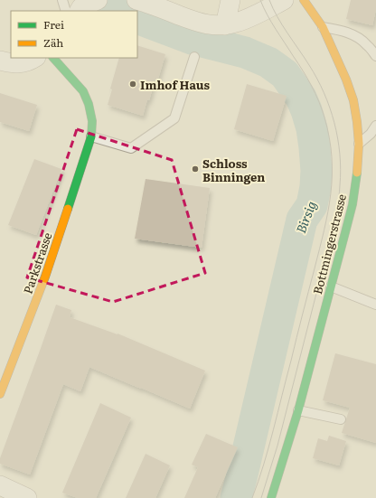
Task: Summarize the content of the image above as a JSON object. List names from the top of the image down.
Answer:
{
  "streets": {
    "main road": ["Bottmingerstrasse", "Parkstrasse"]
  },
  "water": ["Birsig"],
  "places": ["Imhof Haus", "Schloss Binningen"],
  "legend": ["Frei", "Zäh"]
}
